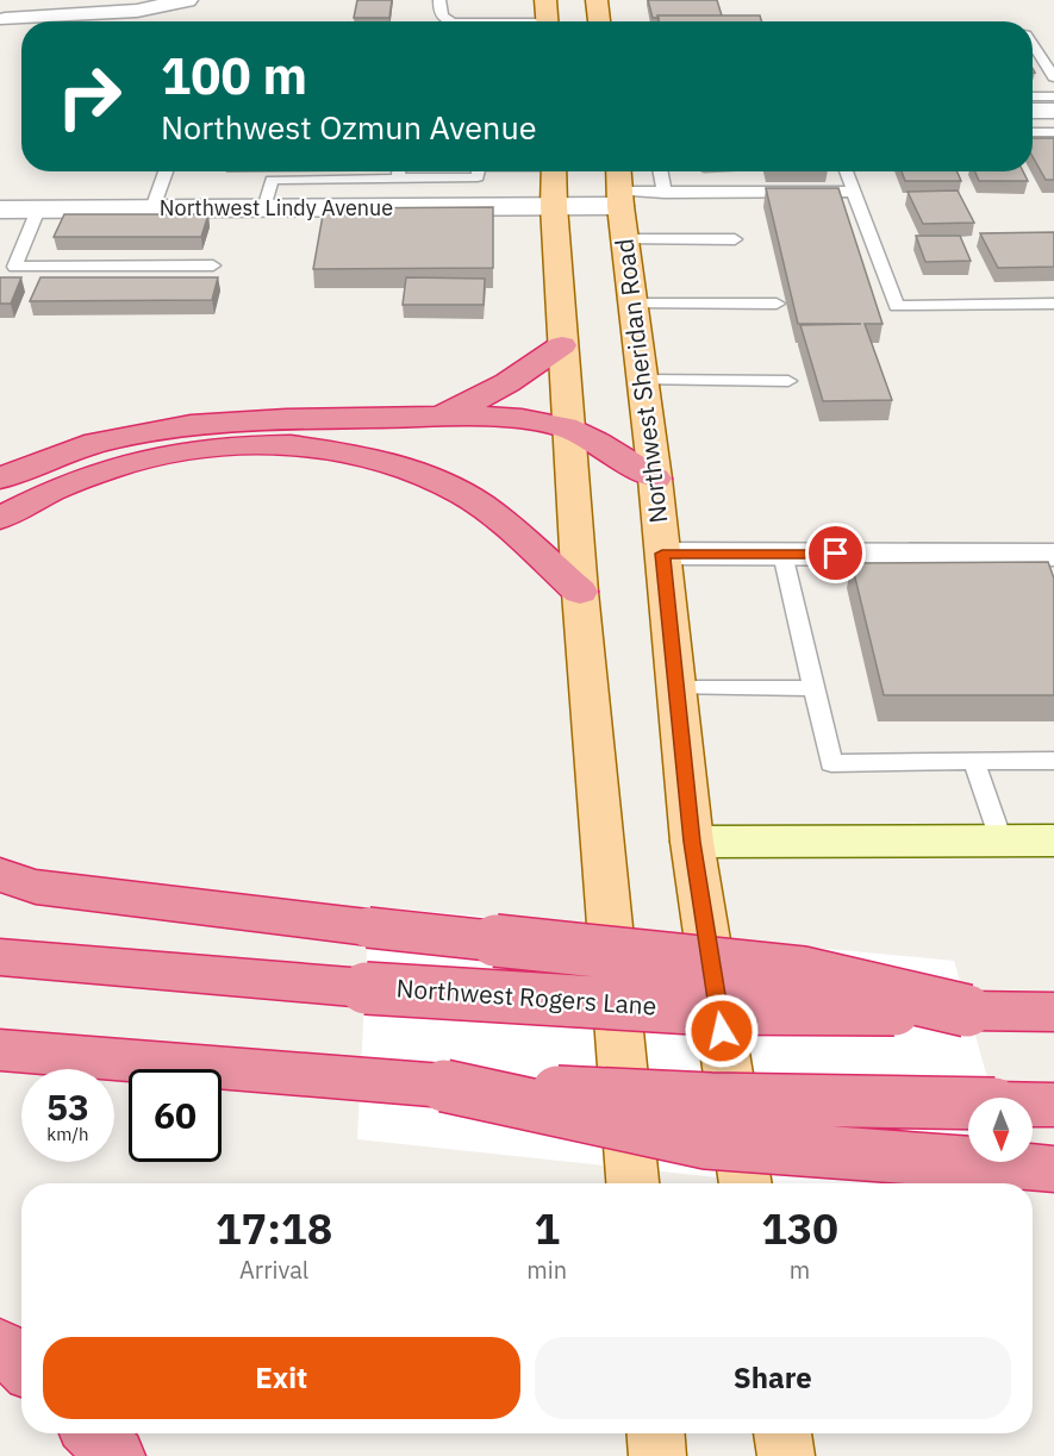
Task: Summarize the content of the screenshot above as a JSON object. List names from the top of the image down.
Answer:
{
  "streets": {
    "highway": ["Northwest Rogers Lane"],
    "main road": ["Northwest Sheridan Road"],
    "street": ["Northwest Lindy Avenue"]
  },
  "crossings": [
    ["Northwest Lindy Avenue", "Northwest Sheridan Road"]
  ],
  "north": "bottom",
  "page": {
    "turn": ["100 m", "Northwest Ozmun Avenue"],
    "speed": "53 km/h",
    "limit": "60",
    "eta": [
      "17:18",
      "Arrival",
      "1",
      "min",
      "130",
      "m"
    ],
    "buttons": ["Exit", "Share"]
  }
}
